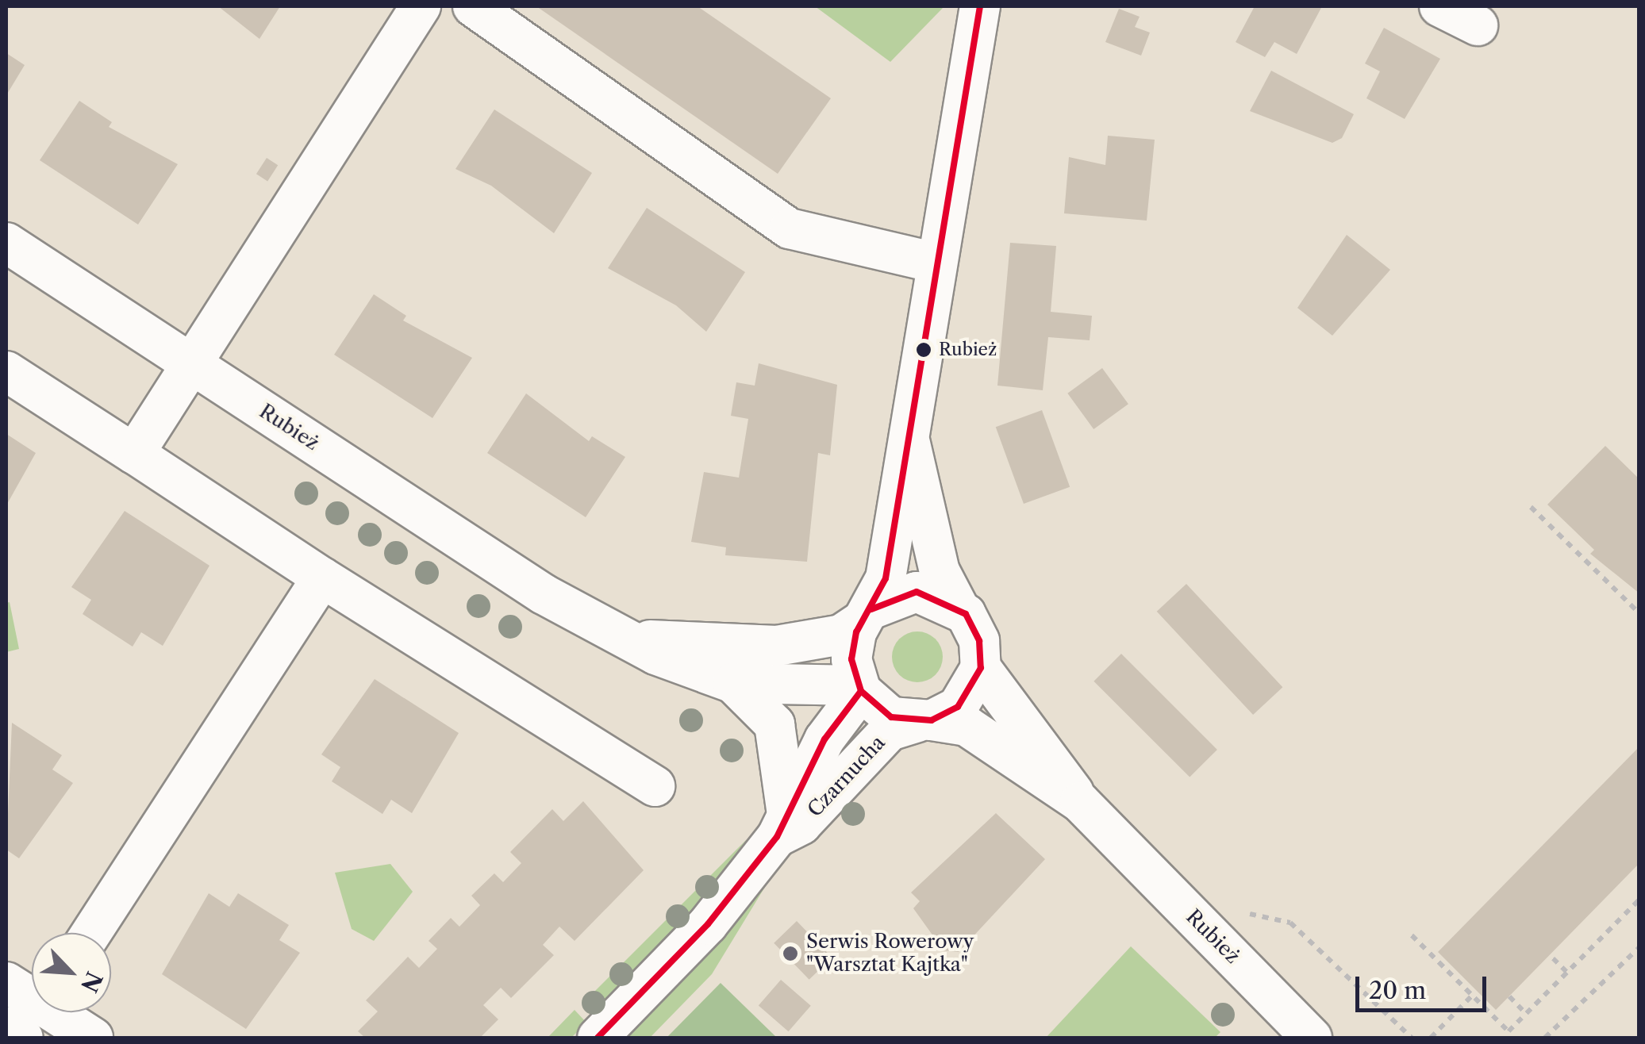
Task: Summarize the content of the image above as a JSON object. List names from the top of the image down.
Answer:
{
  "streets": {
    "street": ["Rubież", "Czarnucha"]
  },
  "crossings": [
    ["Rubież", "Czarnucha"]
  ],
  "places": ["Rubież", "Serwis Rowerowy \"Warsztat Kajtka\""],
  "scale_bar": "20 m",
  "north": "bottom right"
}
